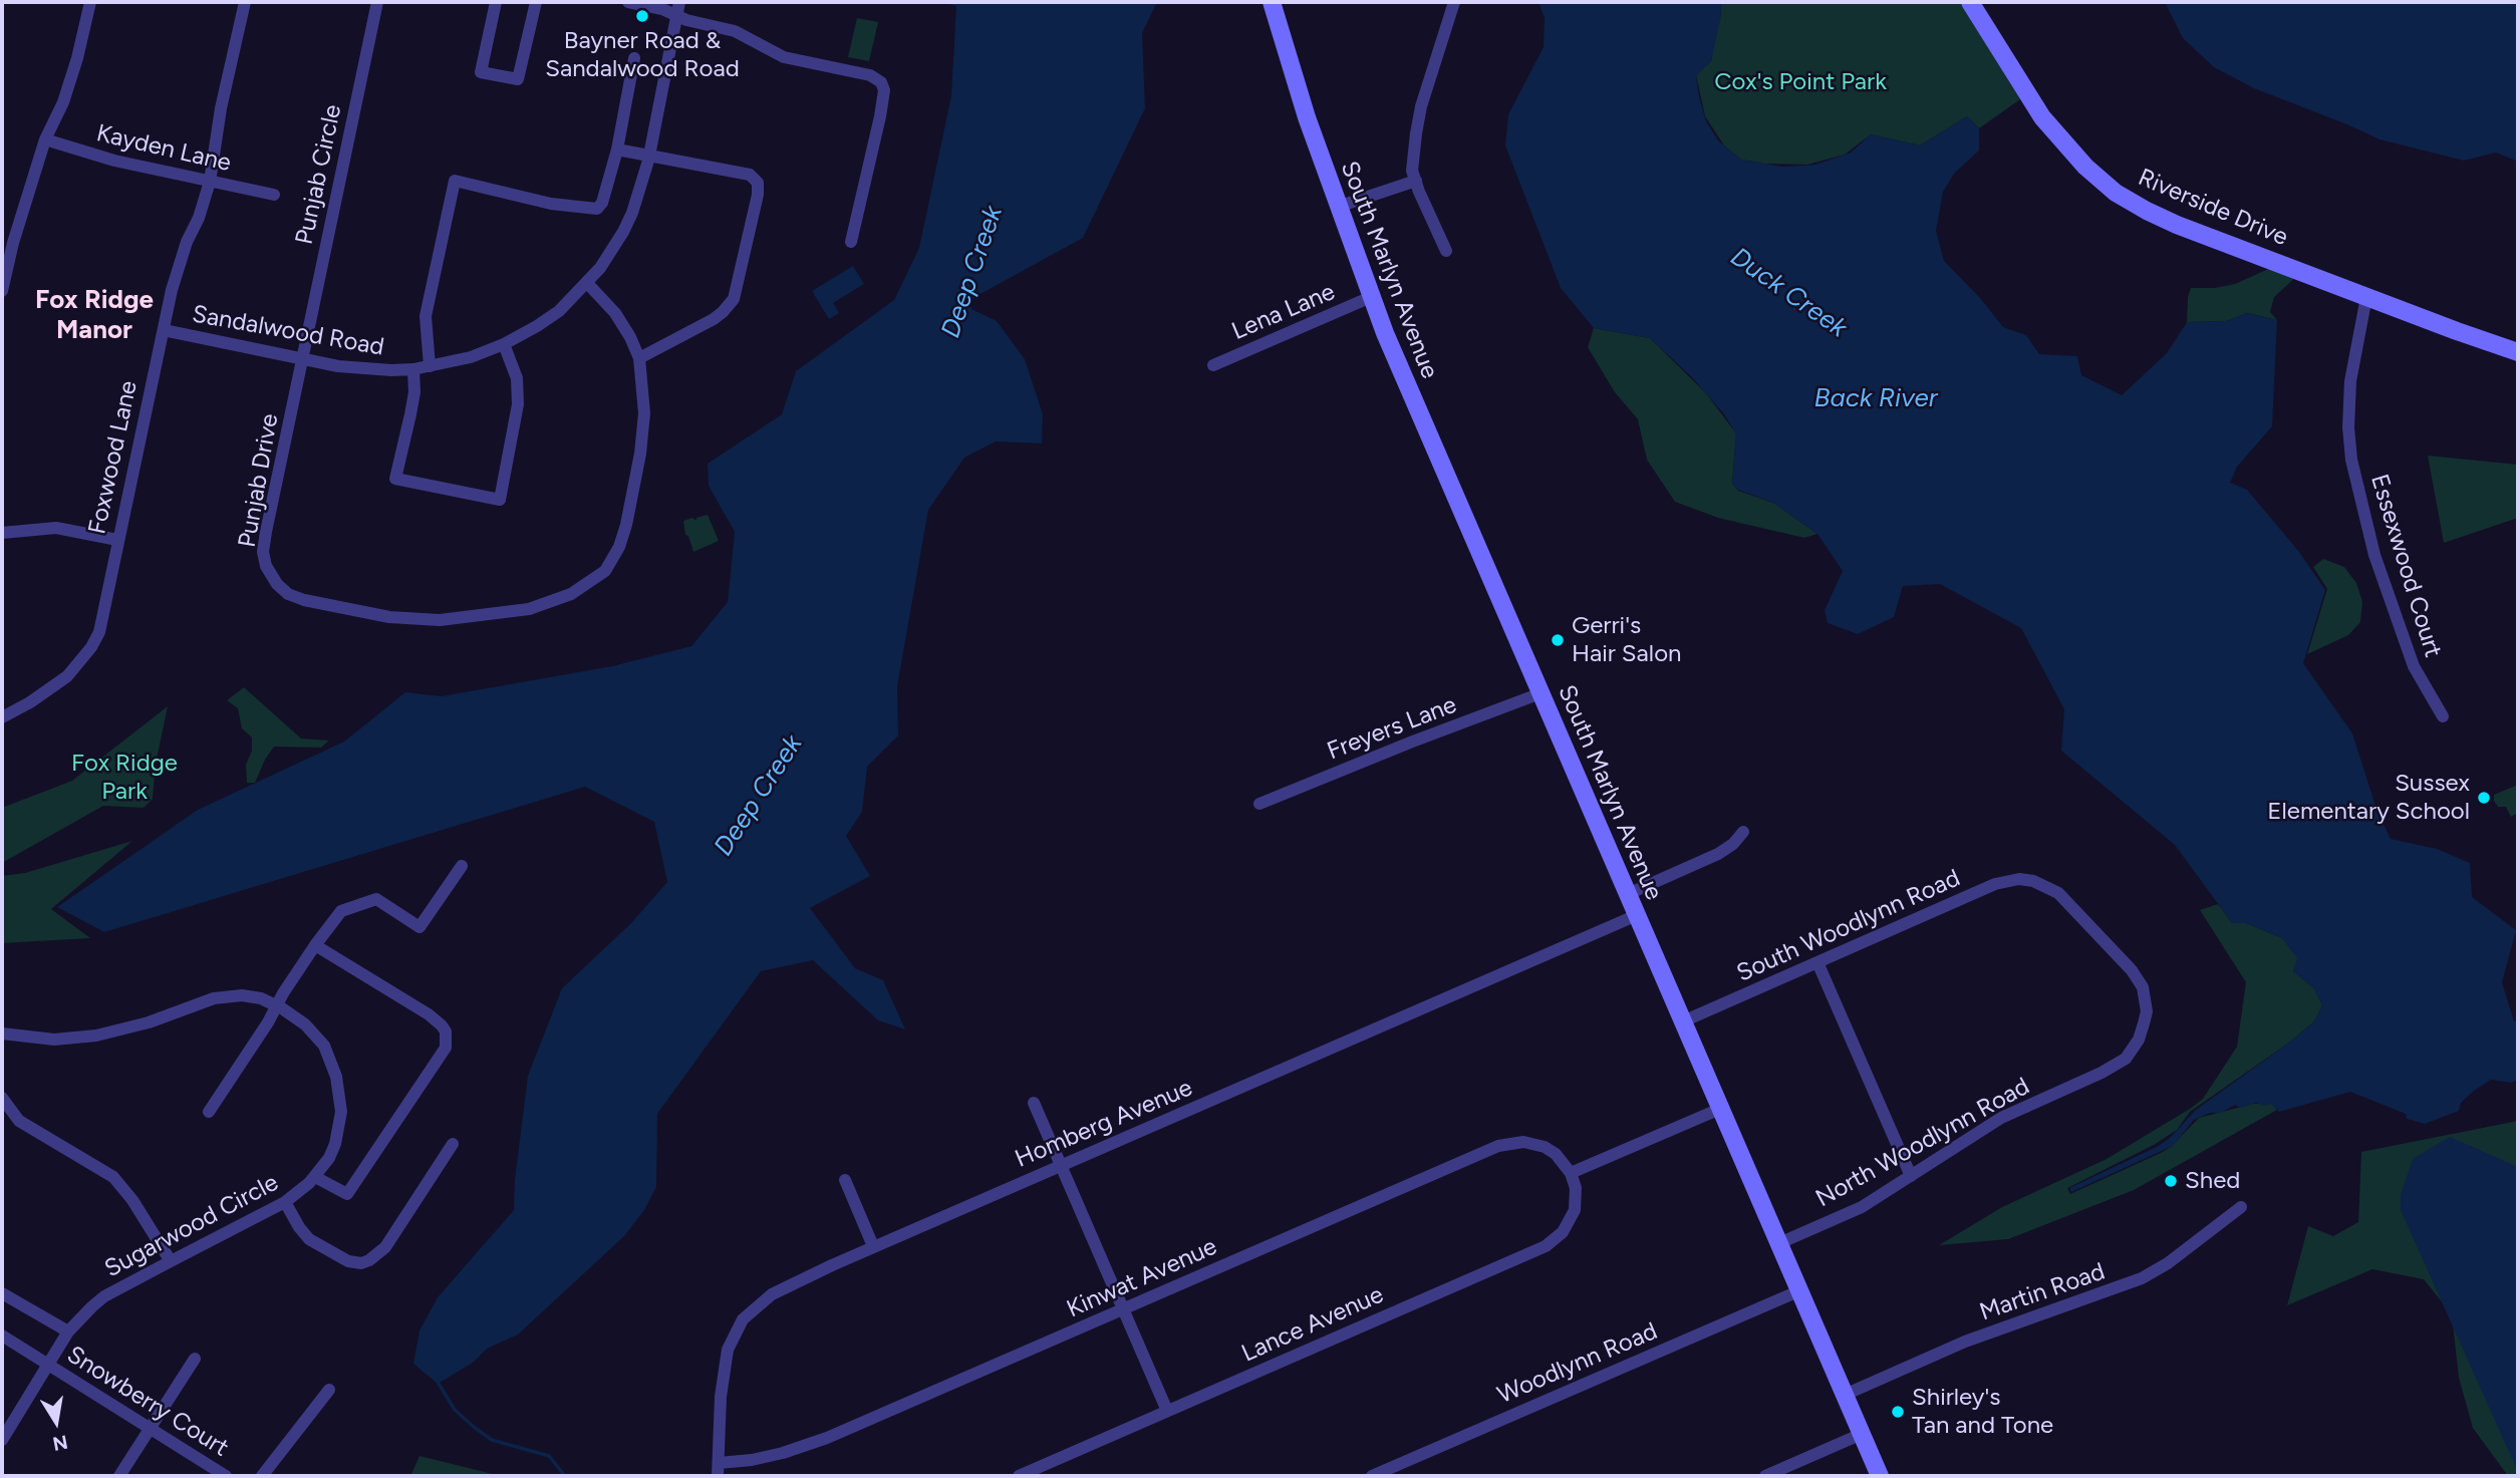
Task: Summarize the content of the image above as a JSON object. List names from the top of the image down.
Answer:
{
  "streets": {
    "street": [
      "Kayden Lane",
      "Punjab Circle",
      "Riverside Drive",
      "South Marlyn Avenue",
      "Lena Lane",
      "Sandalwood Road",
      "Foxwood Lane",
      "Punjab Drive",
      "Essexwood Court",
      "Freyers Lane",
      "South Woodlynn Road",
      "Homberg Avenue",
      "North Woodlynn Road",
      "Sugarwood Circle",
      "Kinwat Avenue",
      "Martin Road",
      "Lance Avenue",
      "Woodlynn Road",
      "Snowberry Court"
    ]
  },
  "crossings": [
    ["Kayden Lane", "Foxwood Lane"],
    ["Punjab Circle", "Sandalwood Road"],
    ["Punjab Circle", "Punjab Drive"],
    ["Riverside Drive", "Essexwood Court"],
    ["South Marlyn Avenue", "Lena Lane"],
    ["South Marlyn Avenue", "Freyers Lane"],
    ["South Marlyn Avenue", "South Woodlynn Road"],
    ["South Marlyn Avenue", "Homberg Avenue"],
    ["South Marlyn Avenue", "North Woodlynn Road"],
    ["South Marlyn Avenue", "Martin Road"],
    ["South Marlyn Avenue", "Woodlynn Road"],
    ["Sandalwood Road", "Foxwood Lane"],
    ["Sandalwood Road", "Punjab Drive"],
    ["South Woodlynn Road", "North Woodlynn Road"],
    ["Homberg Avenue", "Kinwat Avenue"],
    ["Sugarwood Circle", "Snowberry Court"],
    ["Kinwat Avenue", "Lance Avenue"]
  ],
  "districts": ["Fox Ridge Manor"],
  "water": ["Deep Creek", "Duck Creek", "Back River"],
  "parks": ["Cox's Point Park", "Fox Ridge Park"],
  "places": [
    "Bayner Road & Sandalwood Road",
    "Gerri's Hair Salon",
    "Sussex Elementary School",
    "Shed",
    "Shirley's Tan and Tone"
  ],
  "north": "bottom"
}
